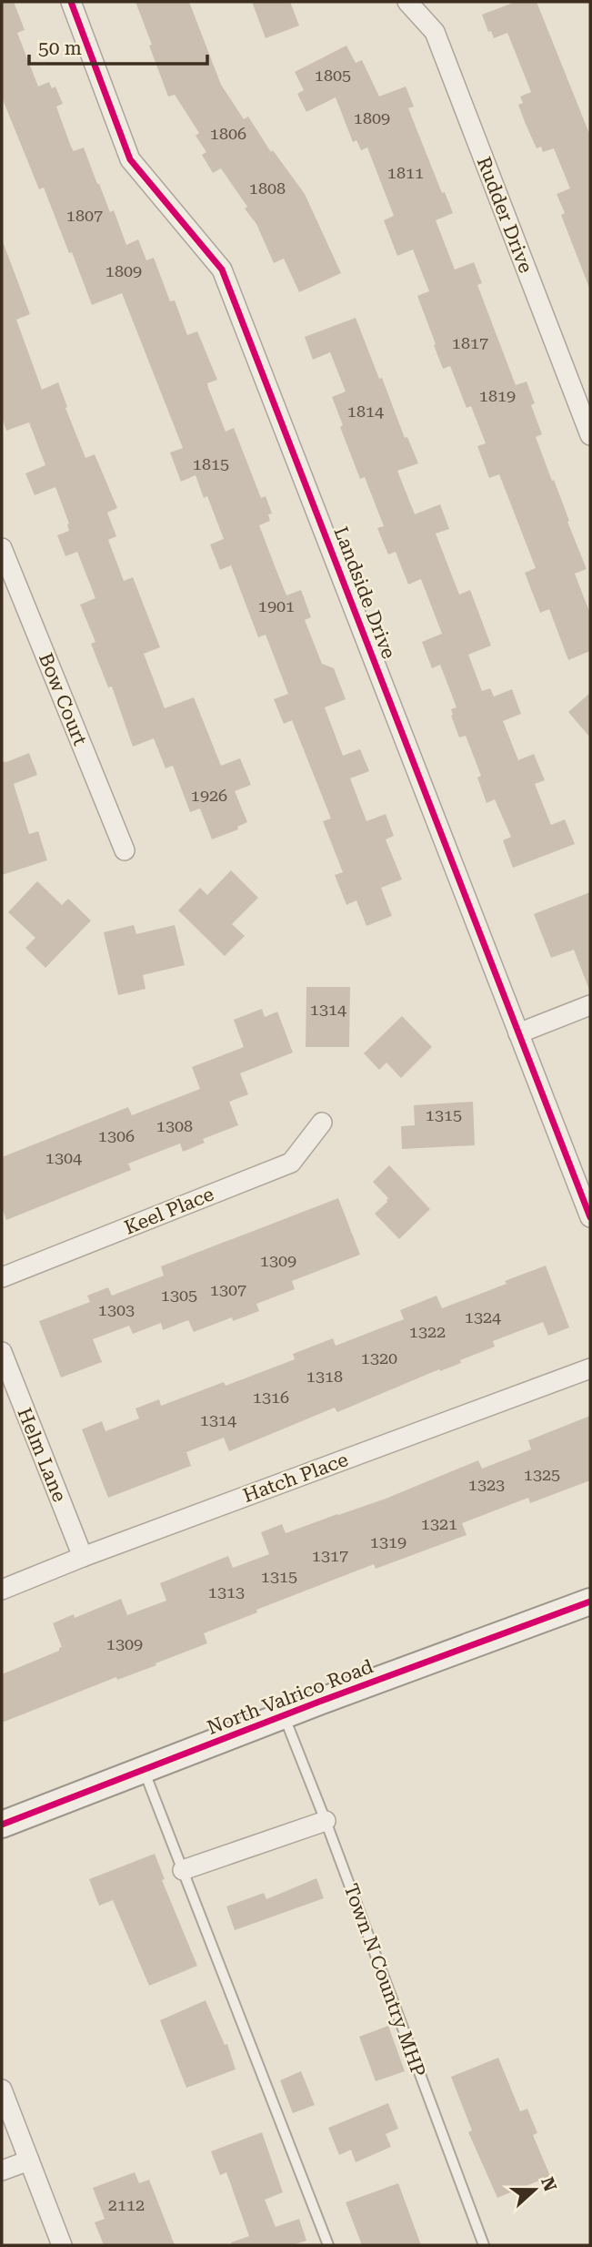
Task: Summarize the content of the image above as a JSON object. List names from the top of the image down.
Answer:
{
  "streets": {
    "street": [
      "Rudder Drive",
      "Landside Drive",
      "Bow Court",
      "Keel Place",
      "Helm Lane",
      "Hatch Place",
      "North Valrico Road"
    ],
    "lane": ["Town N Country MHP"]
  },
  "crossings": [
    ["Helm Lane", "Hatch Place"],
    ["North Valrico Road", "Town N Country MHP"]
  ],
  "house_numbers": [
    "1805",
    "1809",
    "1806",
    "1811",
    "1808",
    "1807",
    "1809",
    "1817",
    "1819",
    "1814",
    "1815",
    "1901",
    "1926",
    "1314",
    "1315",
    "1308",
    "1306",
    "1304",
    "1309",
    "1307",
    "1305",
    "1303",
    "1324",
    "1322",
    "1320",
    "1318",
    "1316",
    "1314",
    "1325",
    "1323",
    "1321",
    "1319",
    "1317",
    "1315",
    "1313",
    "1309",
    "2112"
  ],
  "scale_bar": "50 m",
  "north": "right"
}
